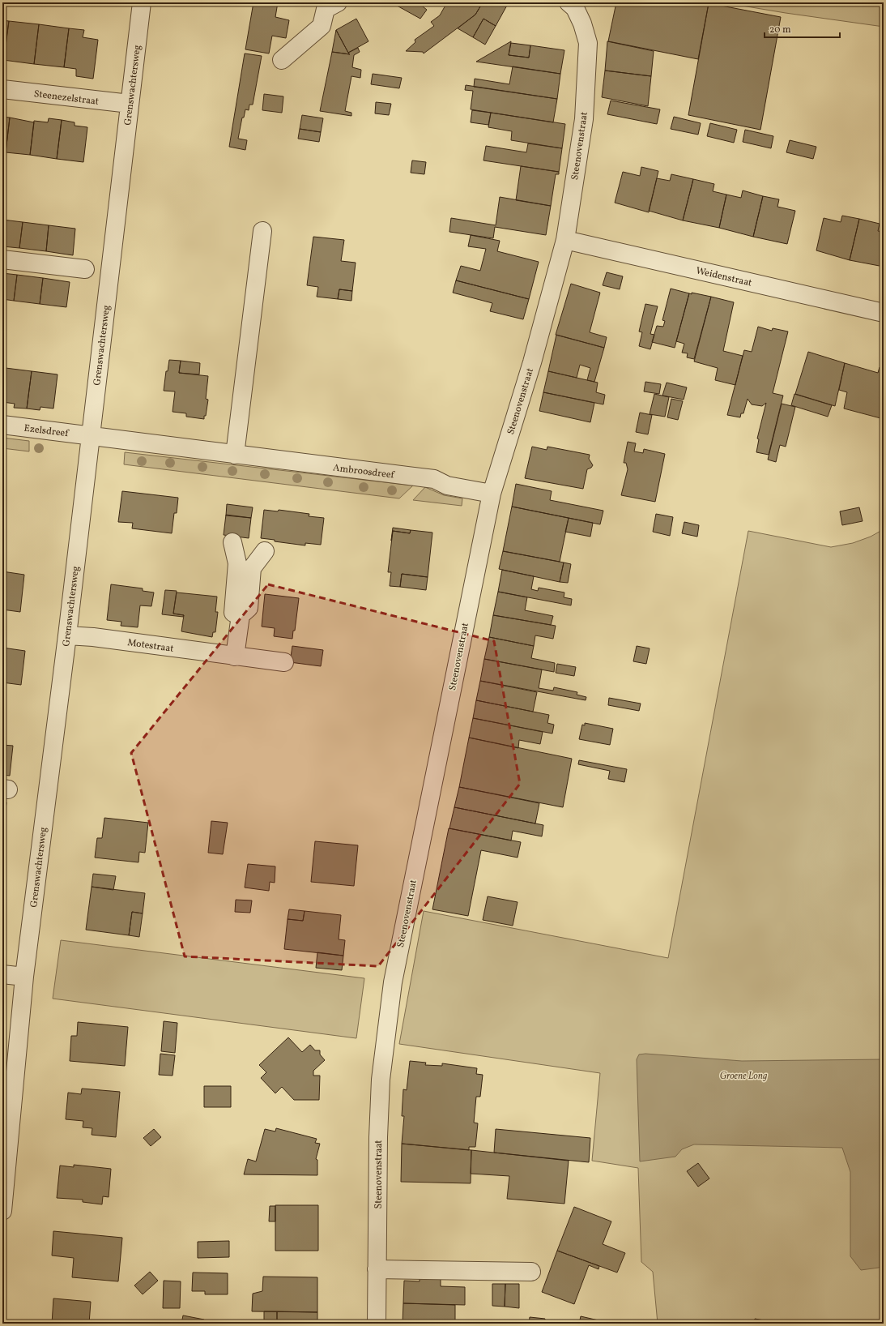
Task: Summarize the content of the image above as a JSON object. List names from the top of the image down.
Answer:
{
  "streets": {
    "street": [
      "Grenswachtersweg",
      "Steenezelstraat",
      "Steenovenstraat",
      "Weidenstraat",
      "Ezelsdreef",
      "Ambroosdreef",
      "Motestraat"
    ]
  },
  "crossings": [
    ["Grenswachtersweg", "Steenezelstraat"],
    ["Grenswachtersweg", "Ezelsdreef"],
    ["Grenswachtersweg", "Ambroosdreef"],
    ["Grenswachtersweg", "Motestraat"],
    ["Steenovenstraat", "Weidenstraat"],
    ["Steenovenstraat", "Ambroosdreef"],
    ["Ezelsdreef", "Ambroosdreef"]
  ],
  "parks": ["Groene Long"],
  "scale_bar": "20 m"
}
